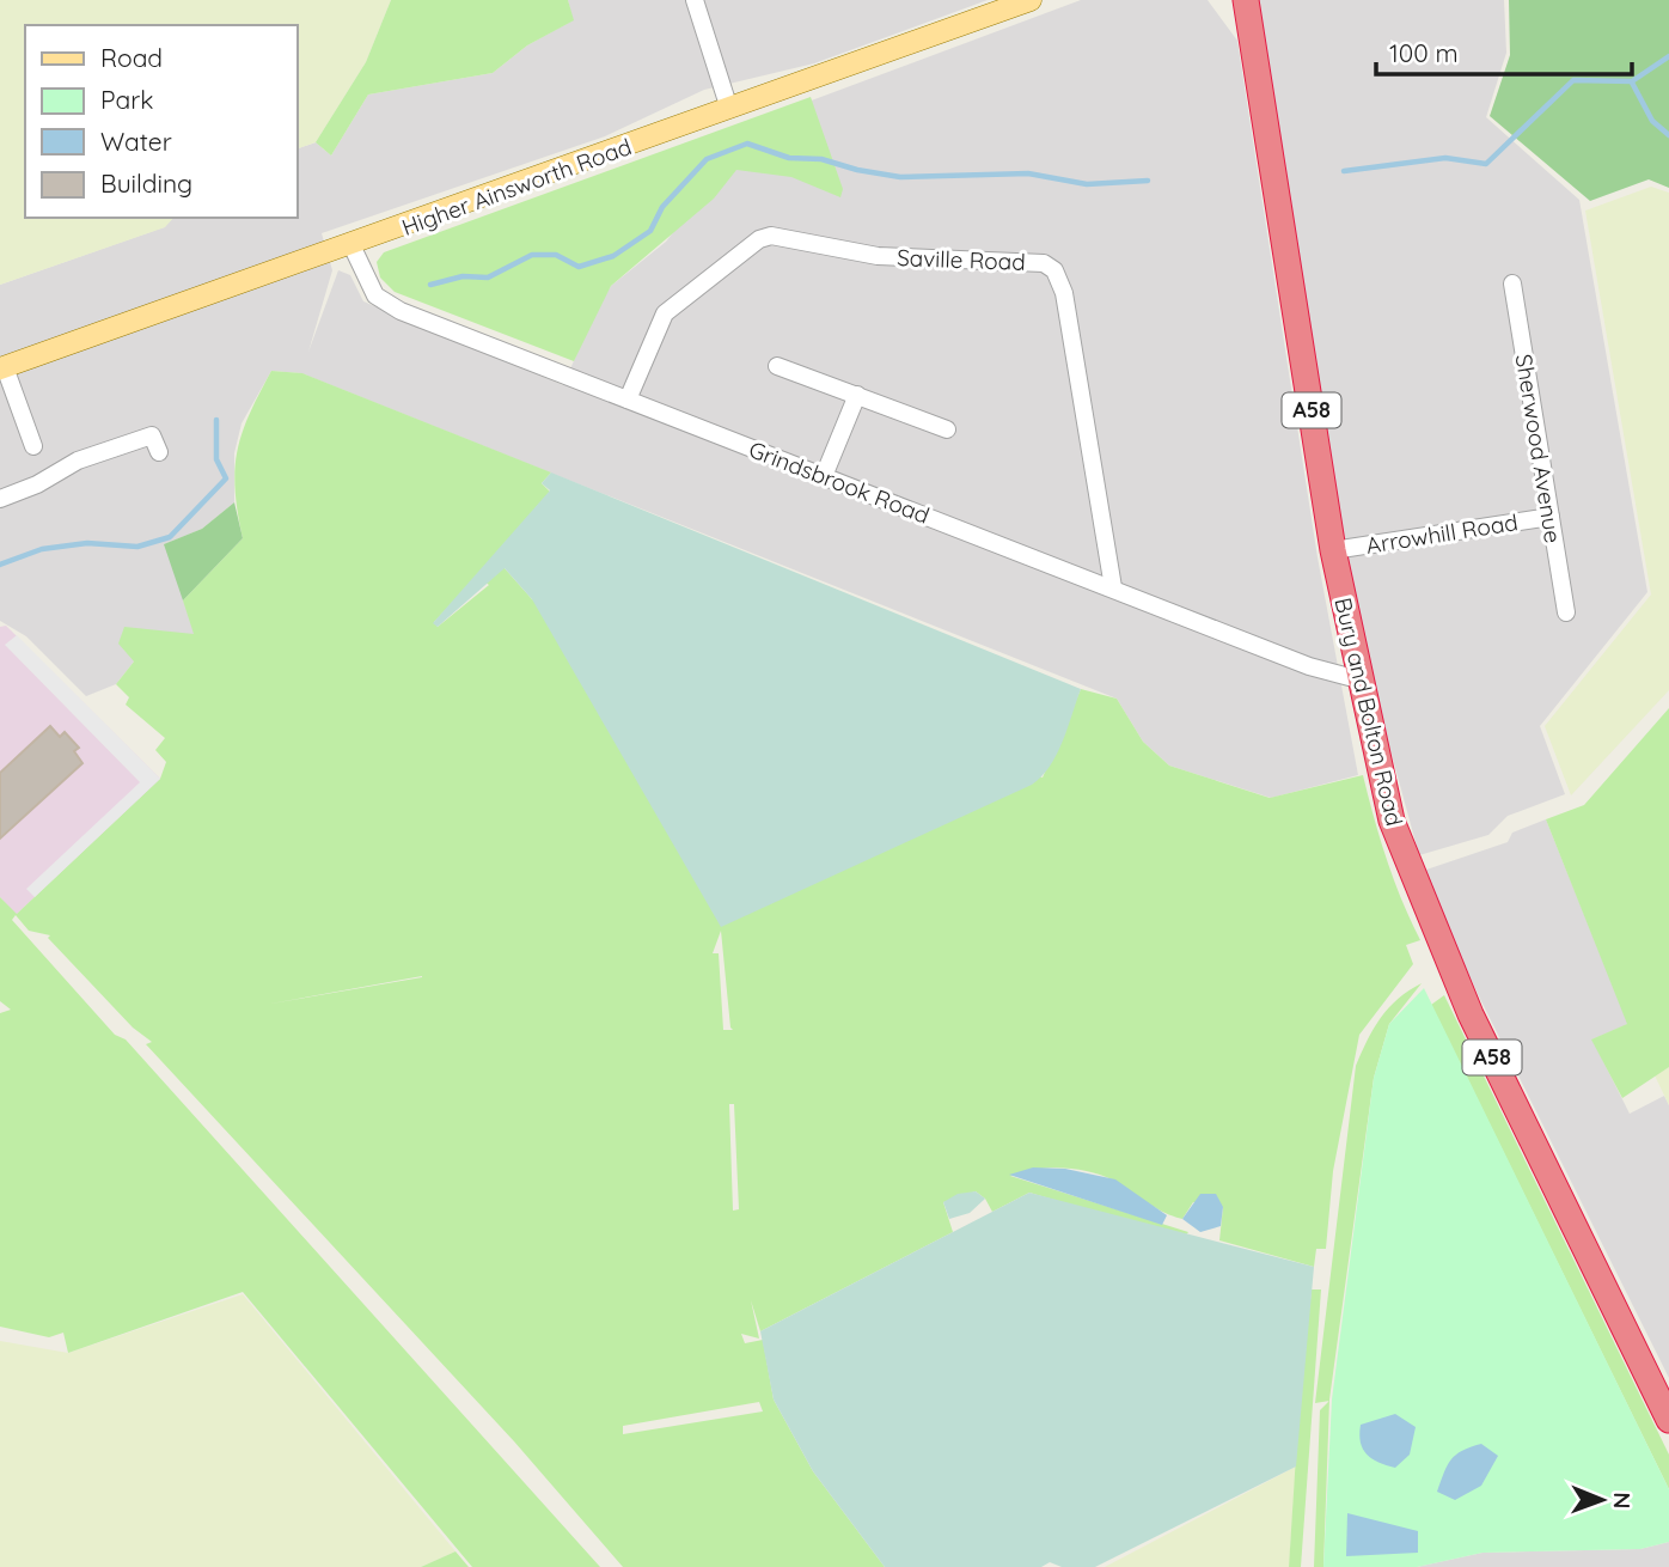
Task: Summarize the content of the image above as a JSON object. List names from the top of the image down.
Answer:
{
  "streets": {
    "highway": ["A58", "Bury and Bolton Road"],
    "main road": ["Higher Ainsworth Road"],
    "street": [
      "Saville Road",
      "Sherwood Avenue",
      "Grindsbrook Road",
      "Arrowhill Road"
    ]
  },
  "crossings": [
    ["Higher Ainsworth Road", "Grindsbrook Road"],
    ["Saville Road", "Grindsbrook Road"],
    ["Sherwood Avenue", "Arrowhill Road"],
    ["Grindsbrook Road", "Bury and Bolton Road"],
    ["Arrowhill Road", "Bury and Bolton Road"]
  ],
  "legend": [
    "Road",
    "Park",
    "Water",
    "Building"
  ],
  "scale_bar": "100 m",
  "north": "right"
}
